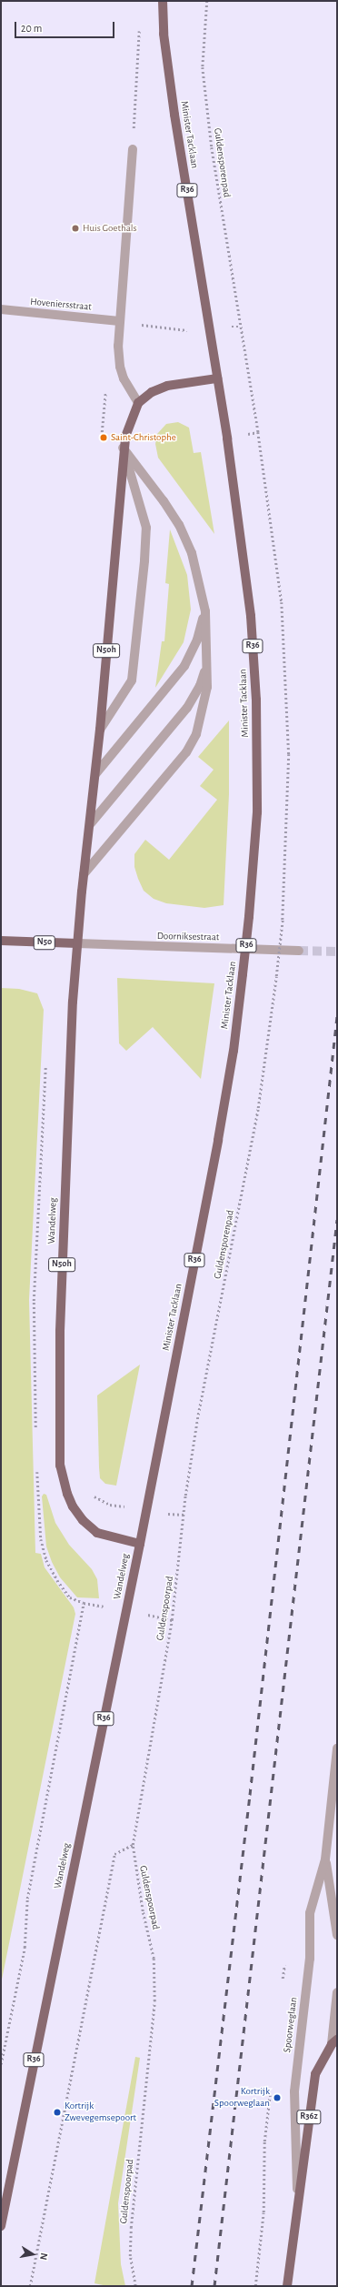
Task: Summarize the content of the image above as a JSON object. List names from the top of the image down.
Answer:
{
  "streets": {
    "main road": [
      "Minister Tacklaan",
      "R36",
      "N50h",
      "N50",
      "Wandelweg",
      "Spoorweglaan",
      "R36z"
    ],
    "street": ["Hoveniersstraat", "Doorniksestraat"],
    "path": ["Guldensporenpad", "Guldenspoorpad"]
  },
  "crossings": [
    ["Minister Tacklaan", "Guldensporenpad"],
    ["Minister Tacklaan", "N50h"],
    ["Minister Tacklaan", "Wandelweg"],
    ["Guldensporenpad", "Guldenspoorpad"],
    ["N50h", "Doorniksestraat"],
    ["N50h", "N50"],
    ["N50h", "Wandelweg"],
    ["Doorniksestraat", "N50"],
    ["Doorniksestraat", "Wandelweg"],
    ["N50", "Wandelweg"]
  ],
  "places": [
    "Huis Goethals",
    "Saint-Christophe",
    "Kortrijk Spoorweglaan",
    "Kortrijk Zwevegemsepoort"
  ],
  "scale_bar": "20 m",
  "north": "right"
}
